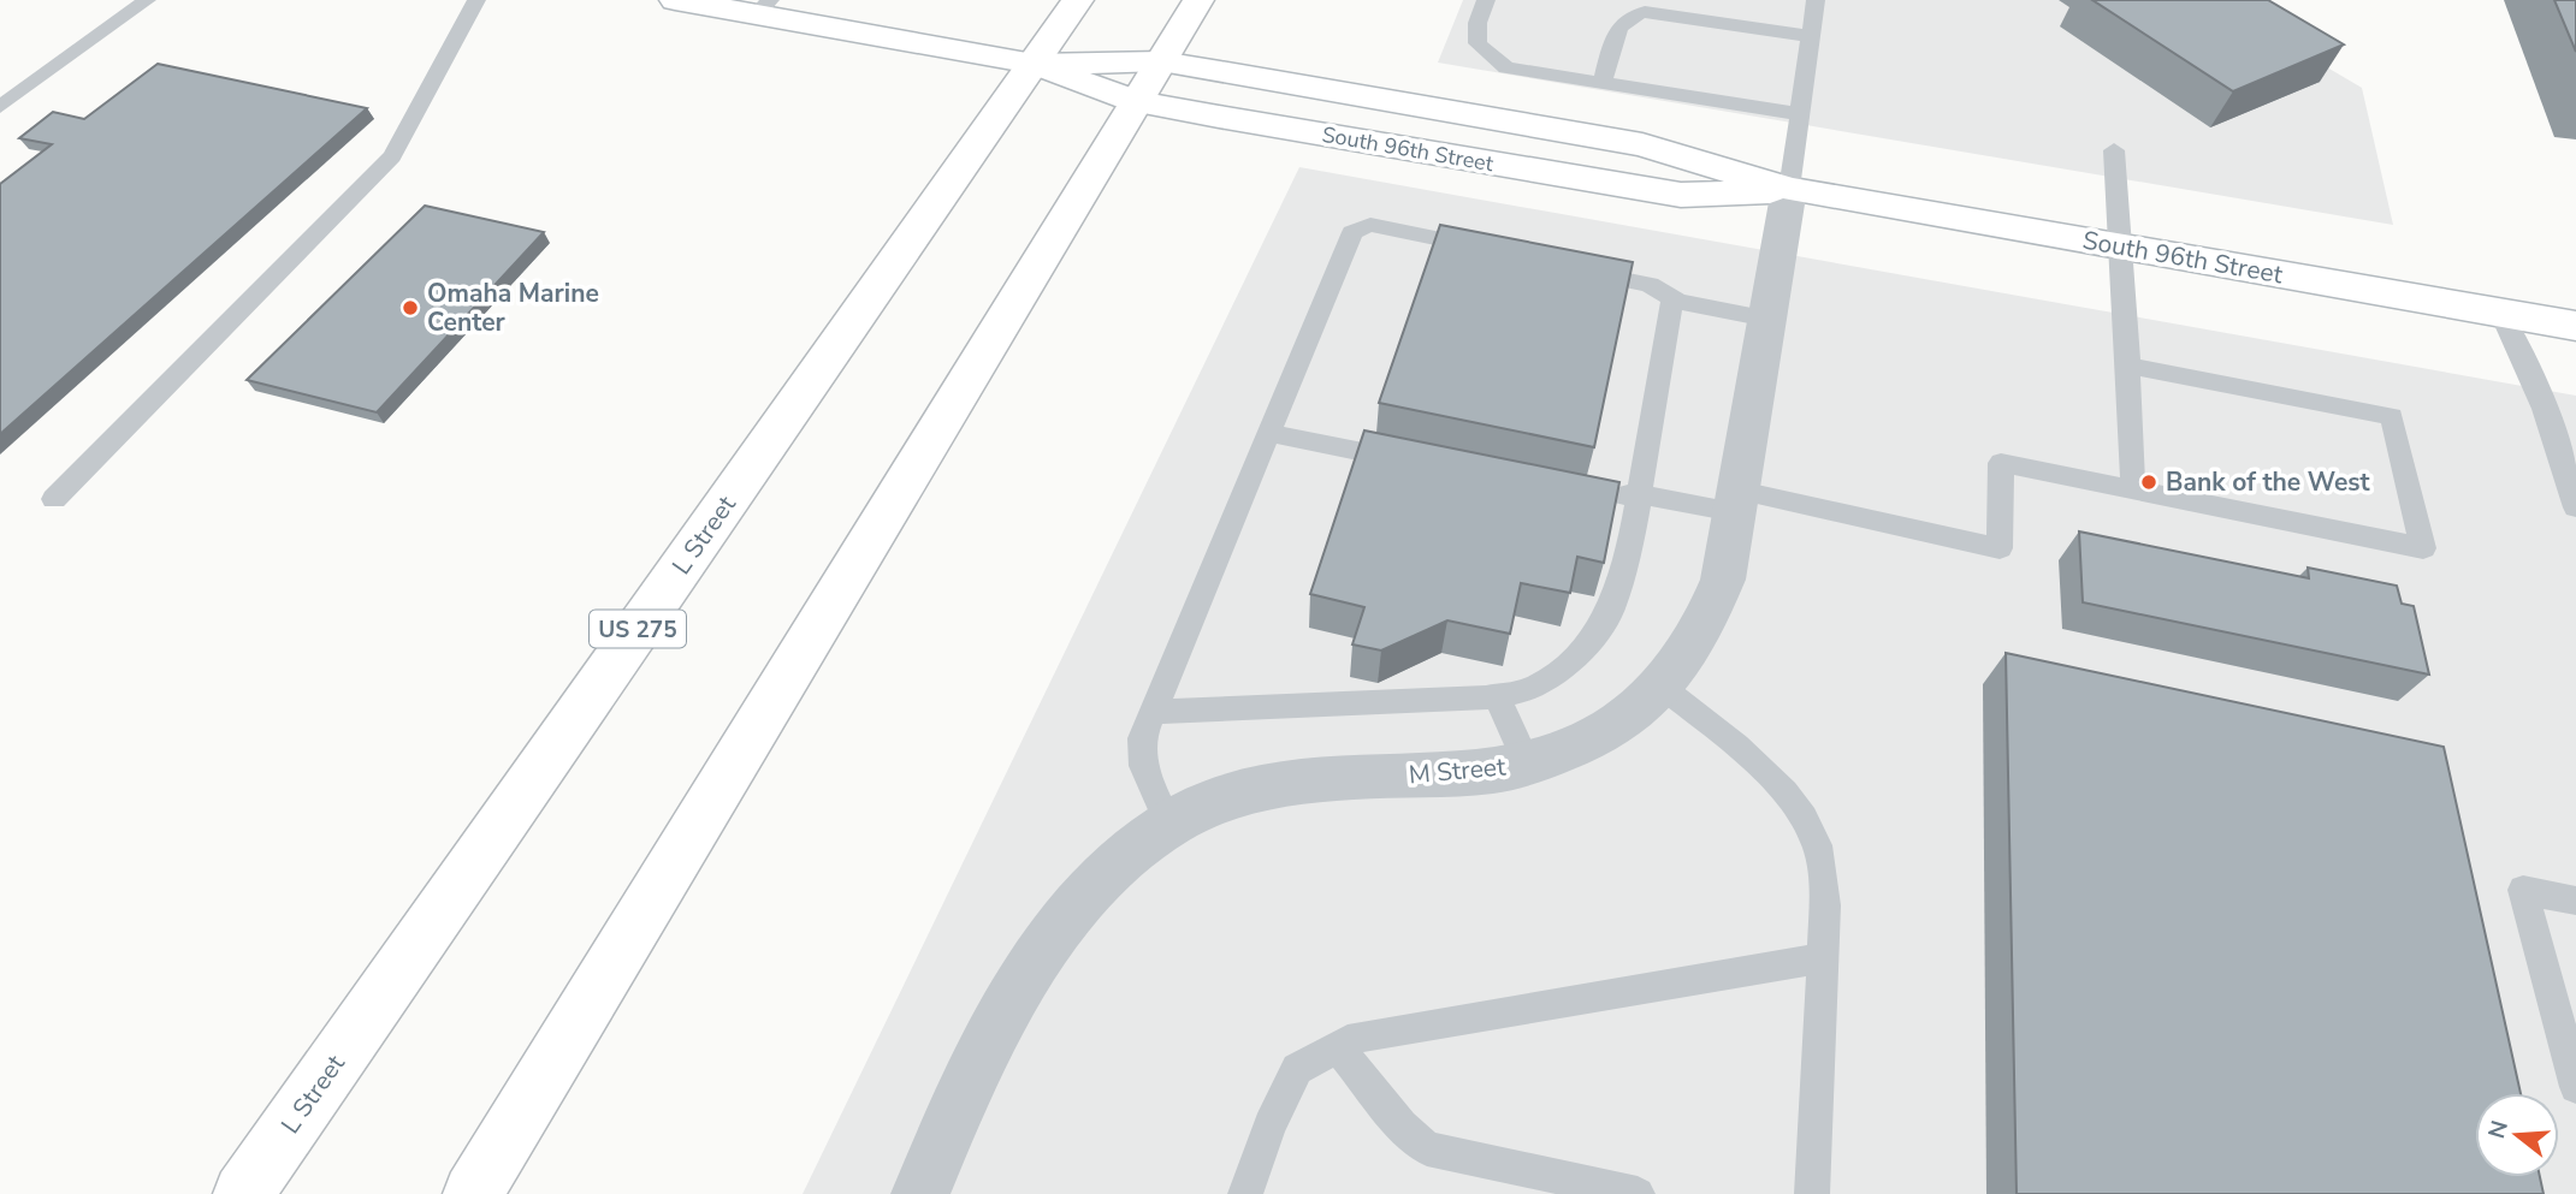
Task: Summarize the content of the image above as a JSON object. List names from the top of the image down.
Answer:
{
  "streets": {
    "main road": ["South 96th Street", "L Street", "US 275"],
    "street": ["M Street"]
  },
  "crossings": [
    ["South 96th Street", "L Street"],
    ["South 96th Street", "M Street"]
  ],
  "places": ["Omaha Marine Center", "Bank of the West"],
  "north": "left"
}
